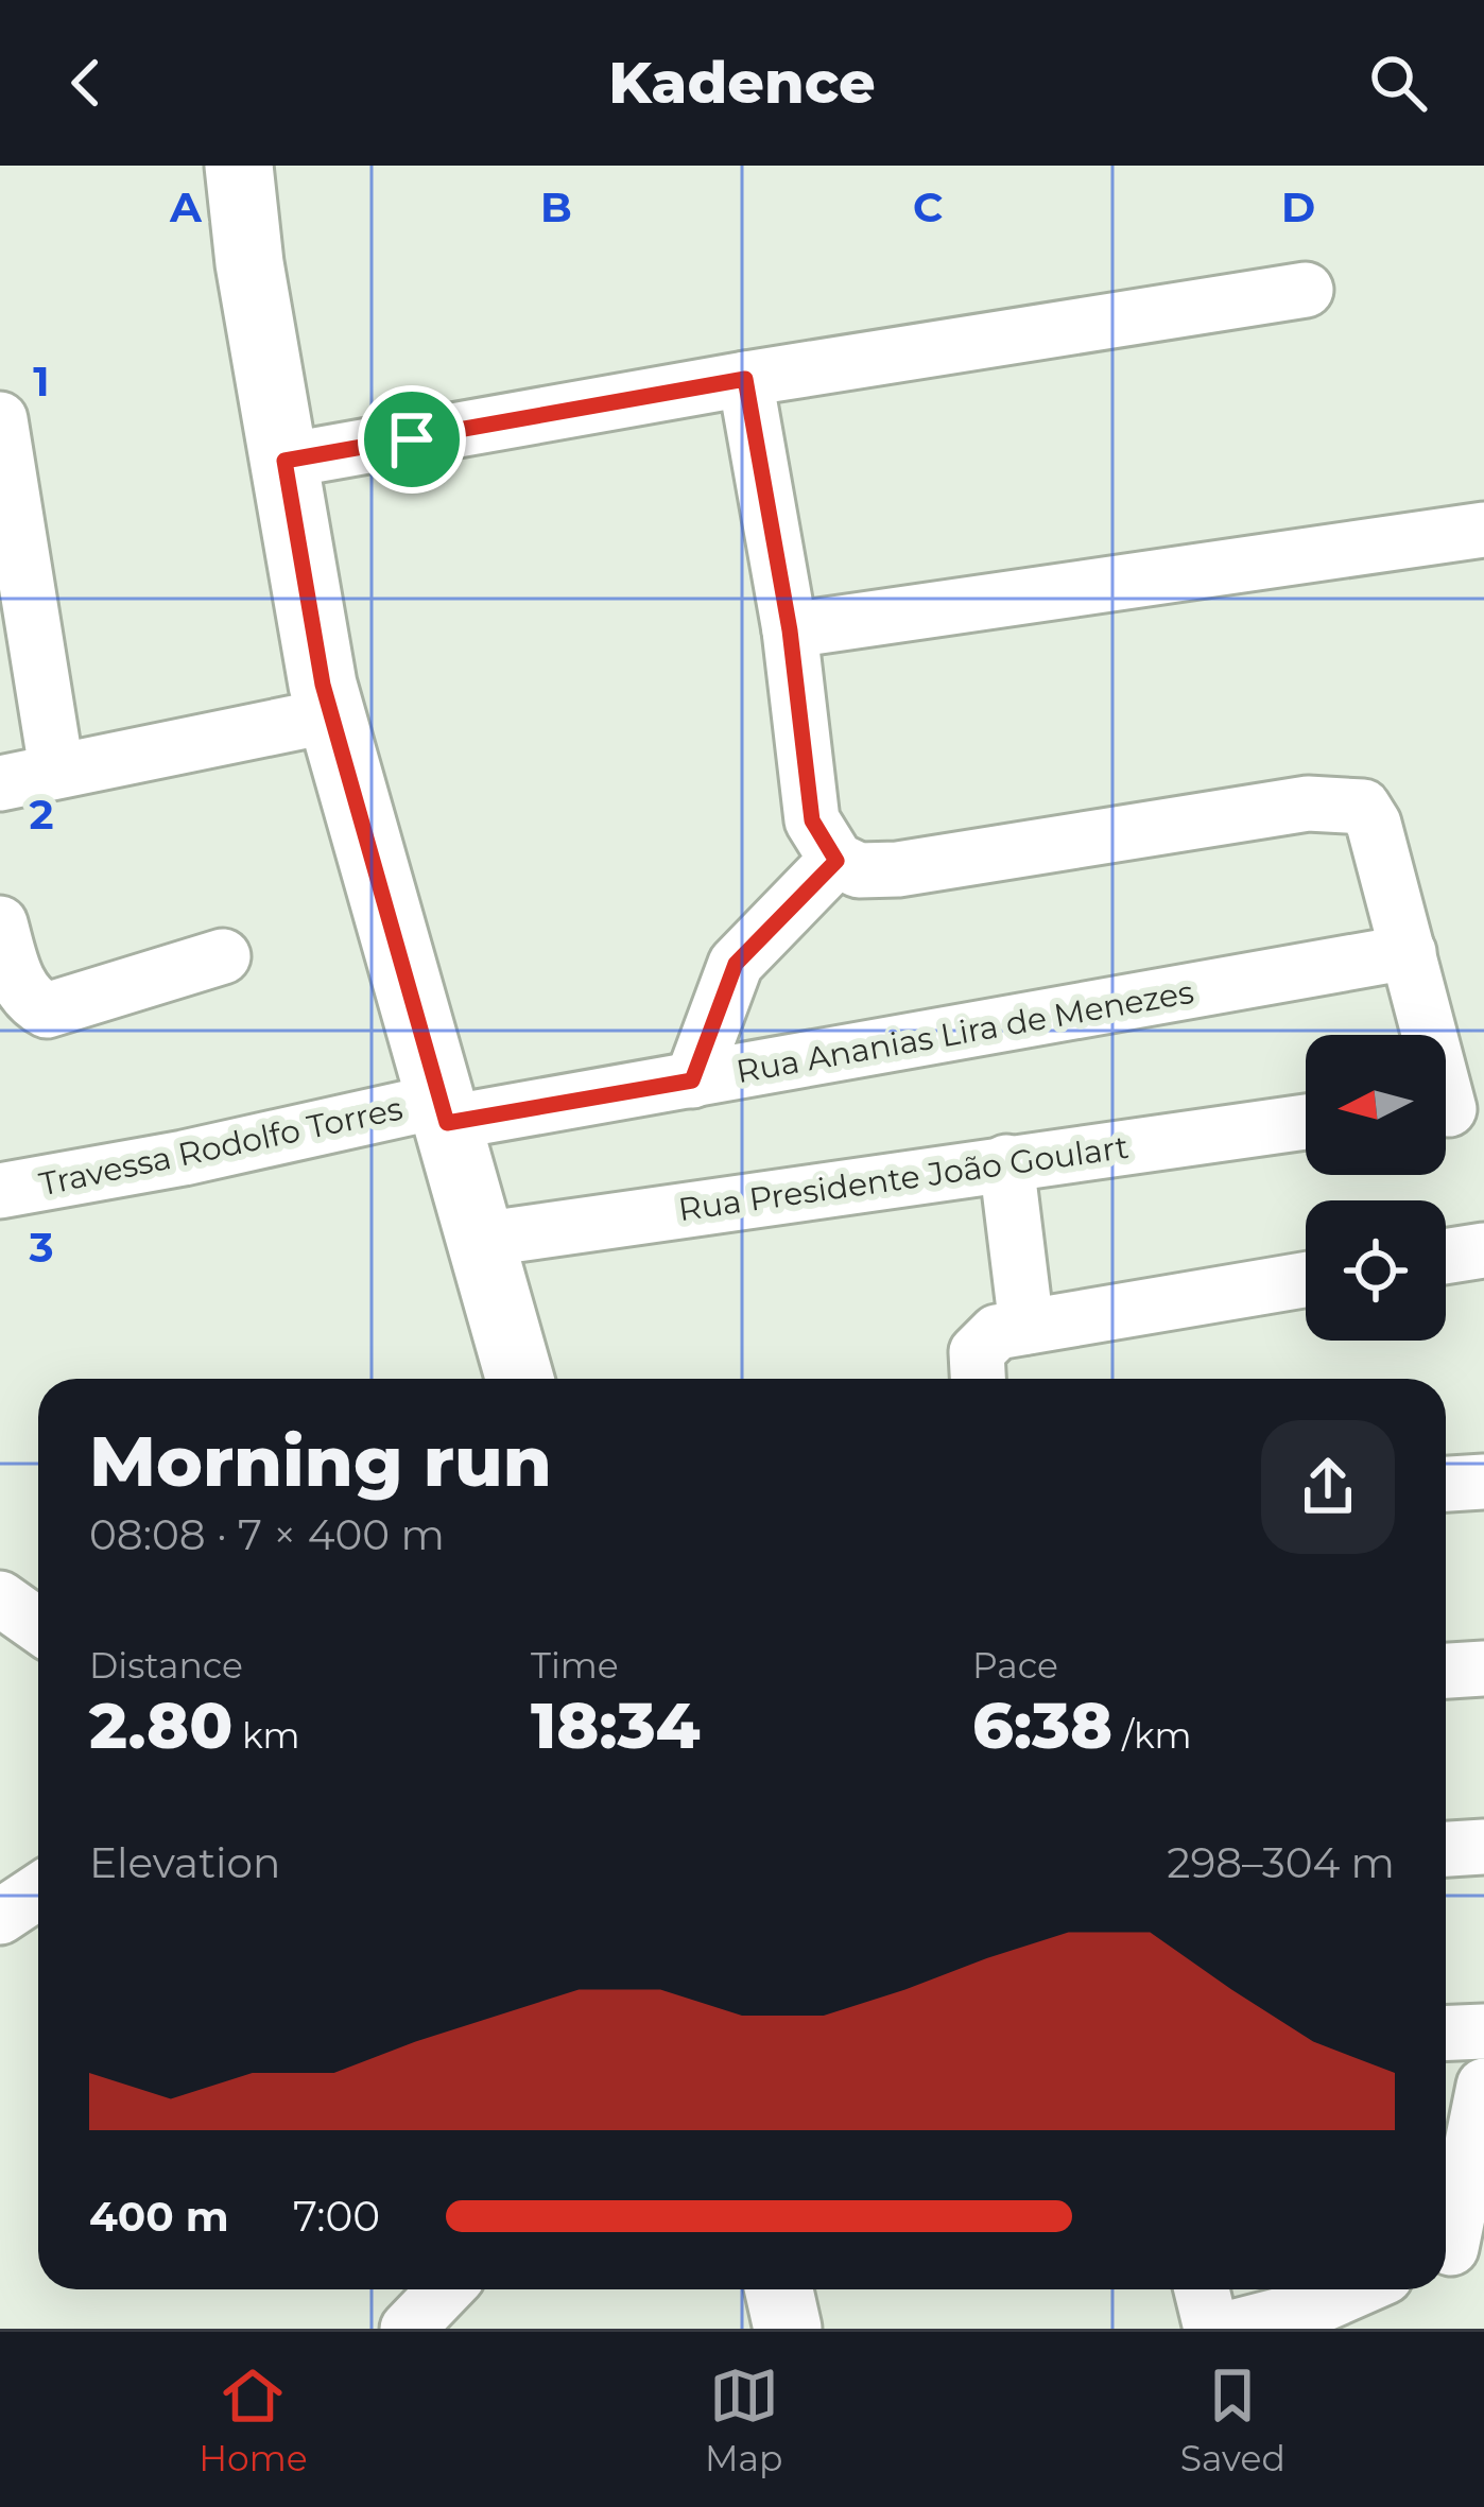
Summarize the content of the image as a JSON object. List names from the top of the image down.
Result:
{
  "streets": {
    "street": ["Rua Ananias Lira de Menezes", "Travessa Rodolfo Torres", "Rua Presidente João Goulart"]
  },
  "crossings": [
    ["Rua Ananias Lira de Menezes", "Travessa Rodolfo Torres"]
  ],
  "north": "left",
  "page": {
    "header": "Kadence",
    "heading": ["Morning run", "08:08 · 7 × 400 m"],
    "stats": [
      ["Distance", "2.80 km"],
      ["Time", "18:34"],
      ["Pace", "6:38 /km"]
    ],
    "chart": ["Elevation", "298–304 m"],
    "list": [
      {
        "name": "400 m",
        "note": "7:00"
      }
    ],
    "tabs": ["Home", "Map", "Saved"]
  },
  "grid": {
    "columns": [
      "A",
      "B",
      "C",
      "D"
    ],
    "rows": ["1", "2", "3"]
  }
}
